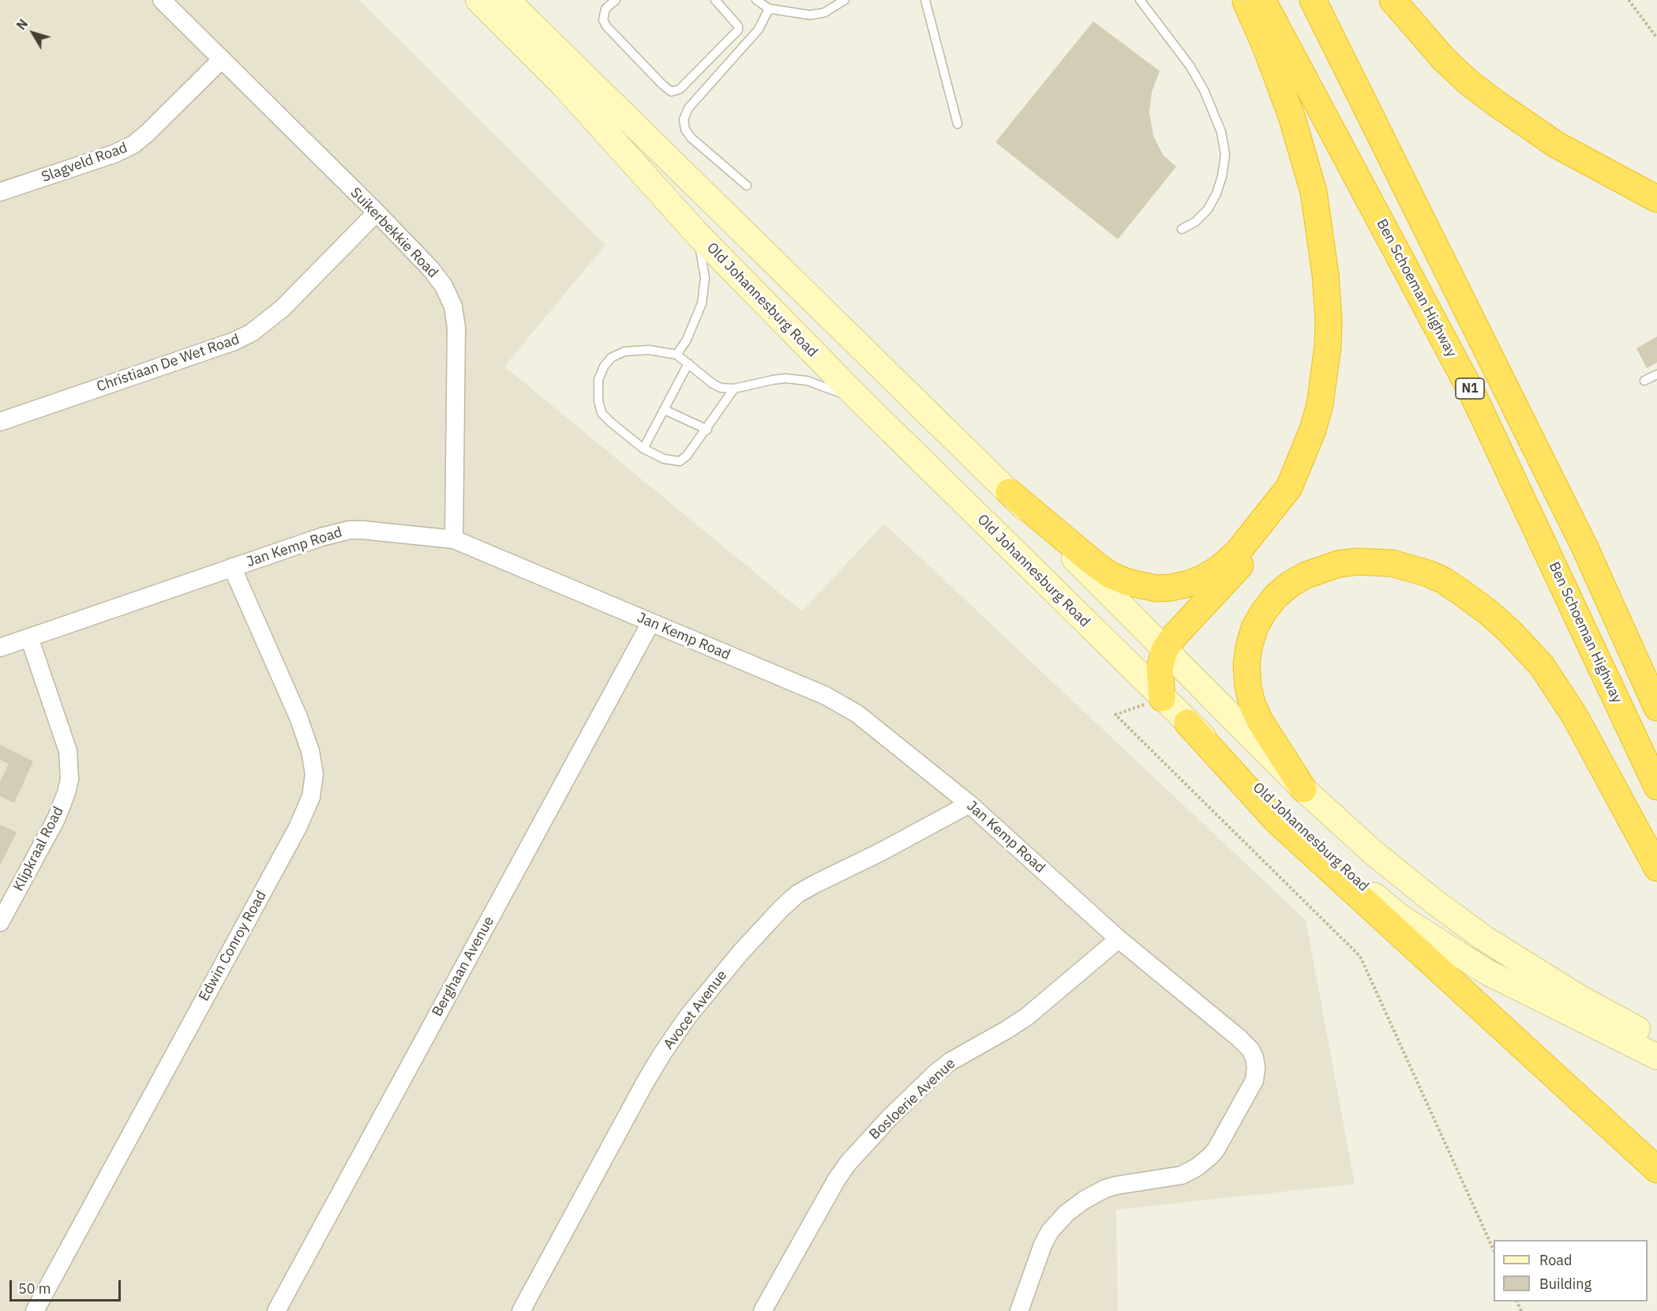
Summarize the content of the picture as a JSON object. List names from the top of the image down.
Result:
{
  "streets": {
    "highway": ["Ben Schoeman Highway", "N1"],
    "main road": ["Old Johannesburg Road"],
    "street": [
      "Slagveld Road",
      "Suikerbekkie Road",
      "Christiaan De Wet Road",
      "Jan Kemp Road",
      "Klipkraal Road",
      "Edwin Conroy Road",
      "Berghaan Avenue",
      "Avocet Avenue",
      "Bosloerie Avenue"
    ]
  },
  "crossings": [
    ["Slagveld Road", "Suikerbekkie Road"],
    ["Suikerbekkie Road", "Christiaan De Wet Road"],
    ["Suikerbekkie Road", "Jan Kemp Road"],
    ["Jan Kemp Road", "Klipkraal Road"],
    ["Jan Kemp Road", "Edwin Conroy Road"],
    ["Jan Kemp Road", "Berghaan Avenue"],
    ["Jan Kemp Road", "Avocet Avenue"],
    ["Jan Kemp Road", "Bosloerie Avenue"]
  ],
  "legend": ["Road", "Building"],
  "scale_bar": "50 m",
  "north": "top left"
}
